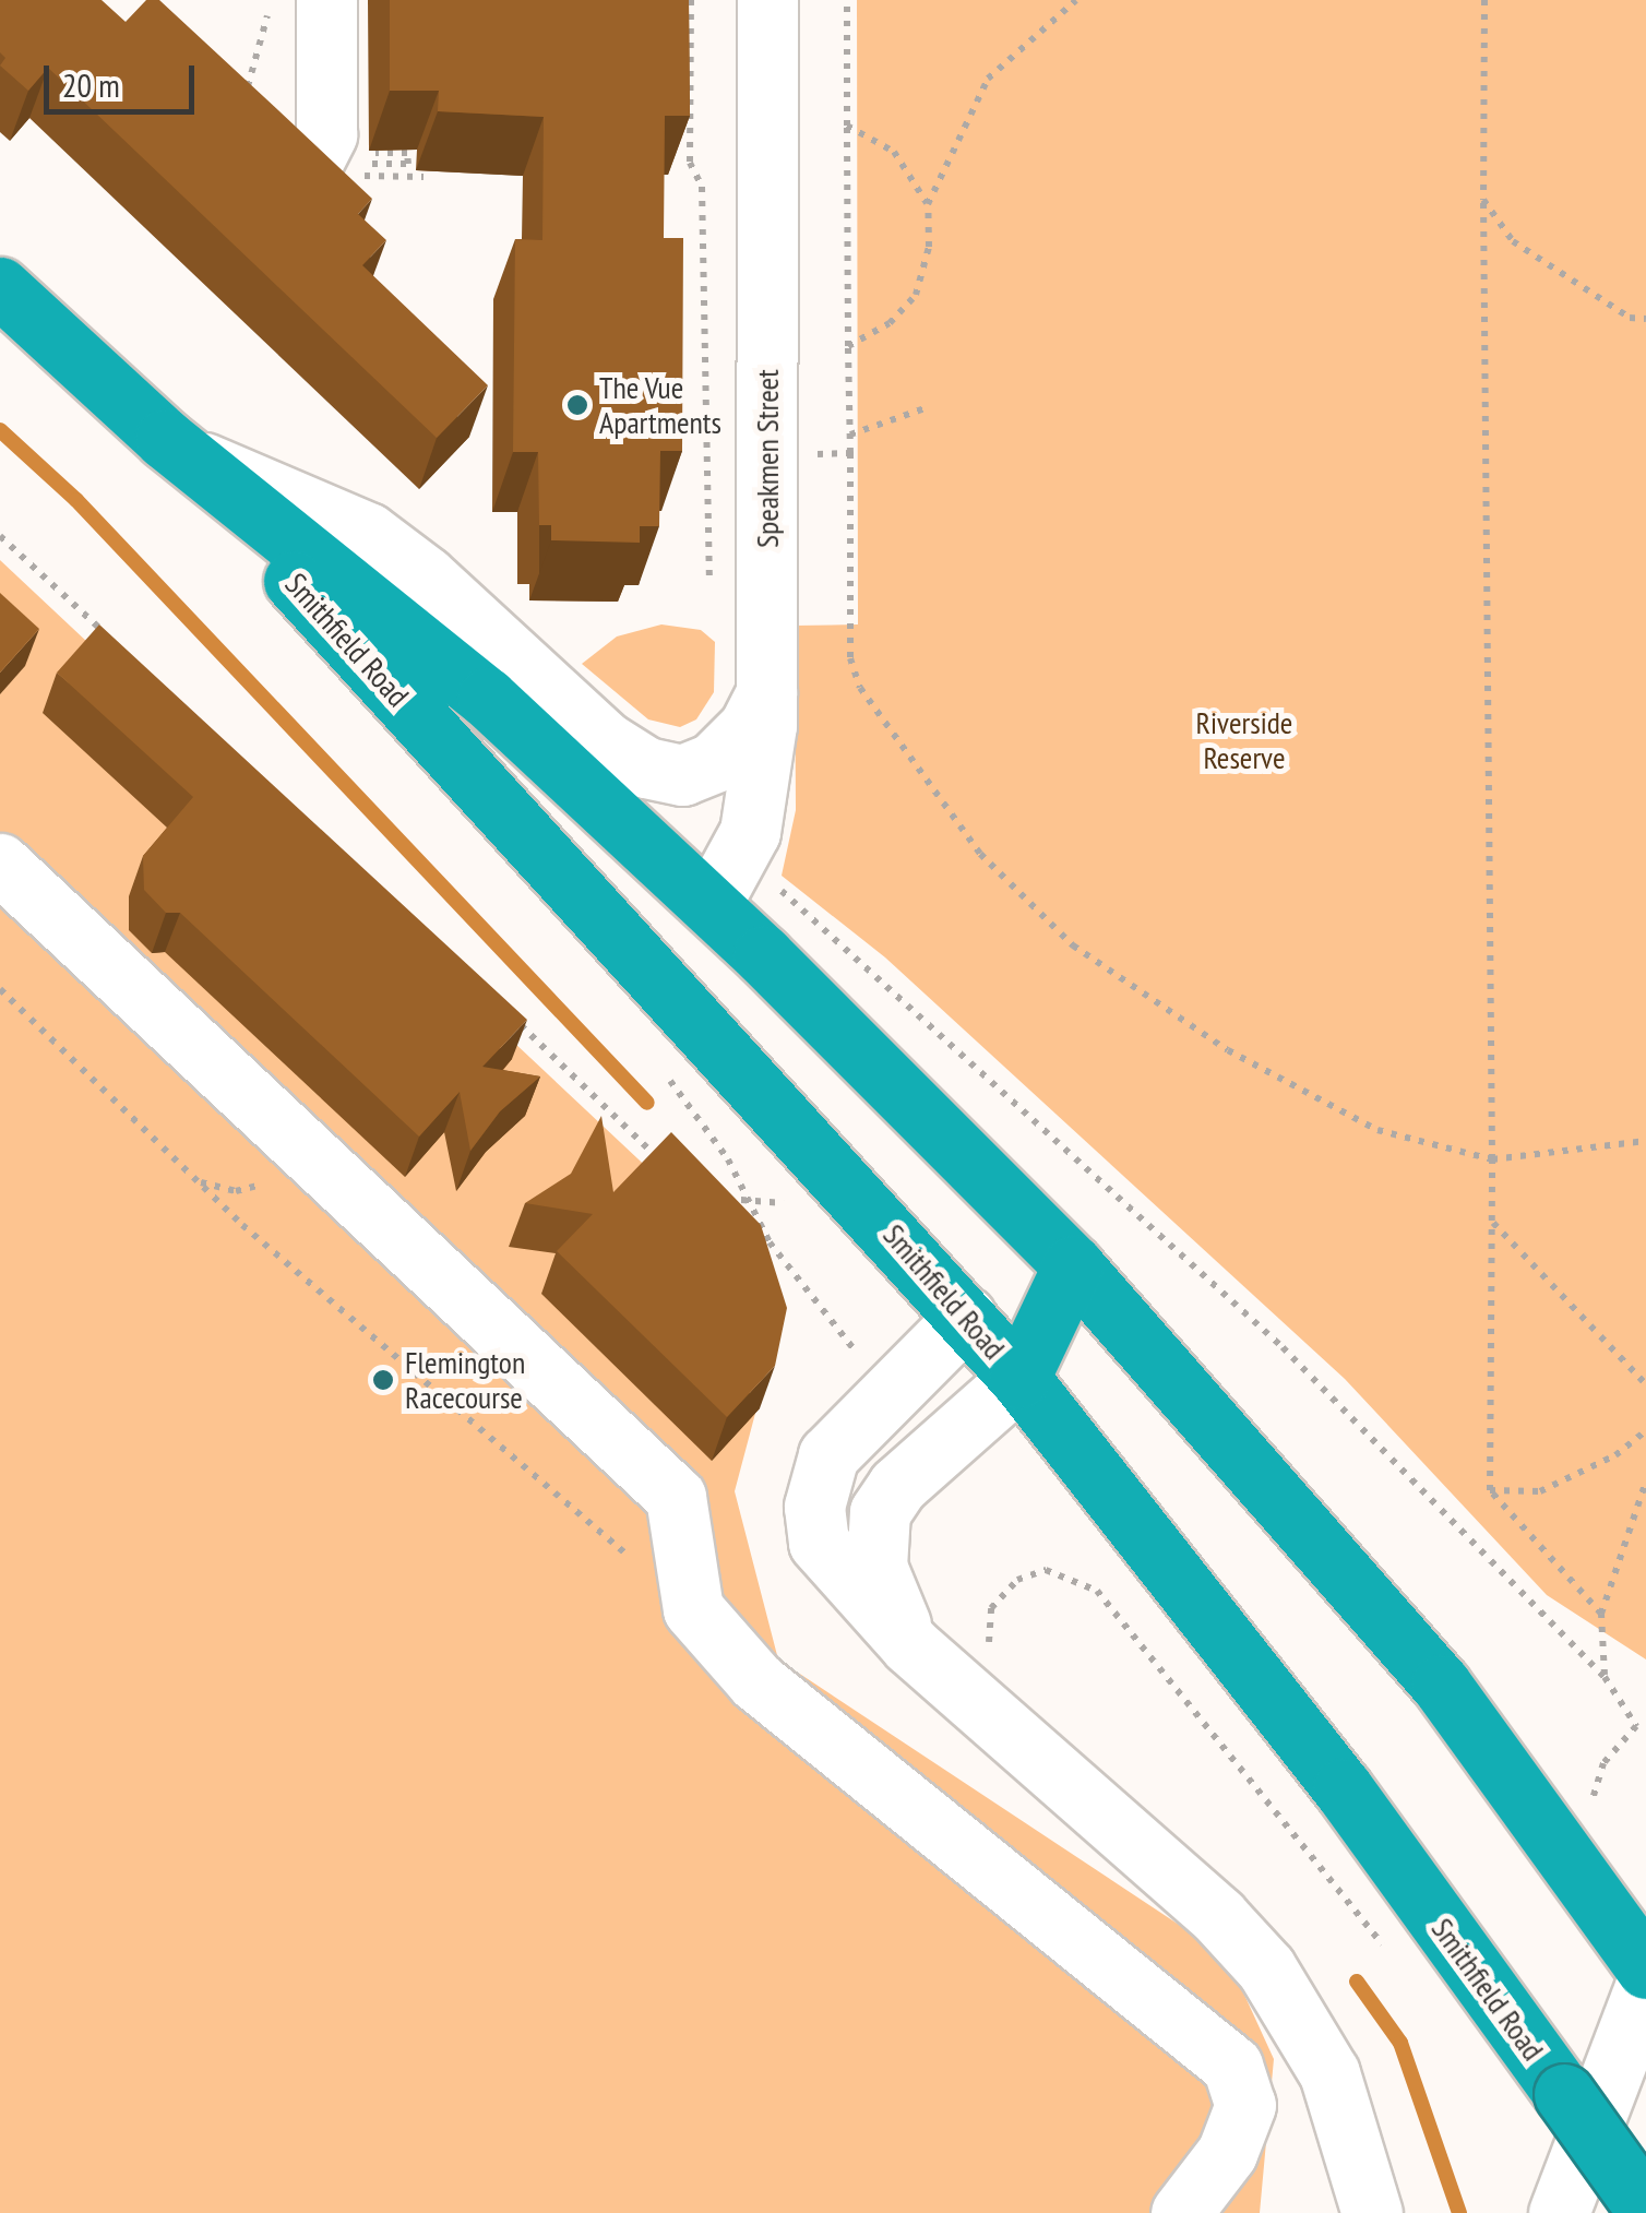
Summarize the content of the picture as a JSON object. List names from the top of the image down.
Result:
{
  "streets": {
    "highway": ["Smithfield Road"],
    "street": ["Speakmen Street"]
  },
  "crossings": [
    ["Speakmen Street", "Smithfield Road"]
  ],
  "parks": ["Riverside Reserve"],
  "places": ["The Vue Apartments", "Flemington Racecourse"],
  "scale_bar": "20 m"
}
